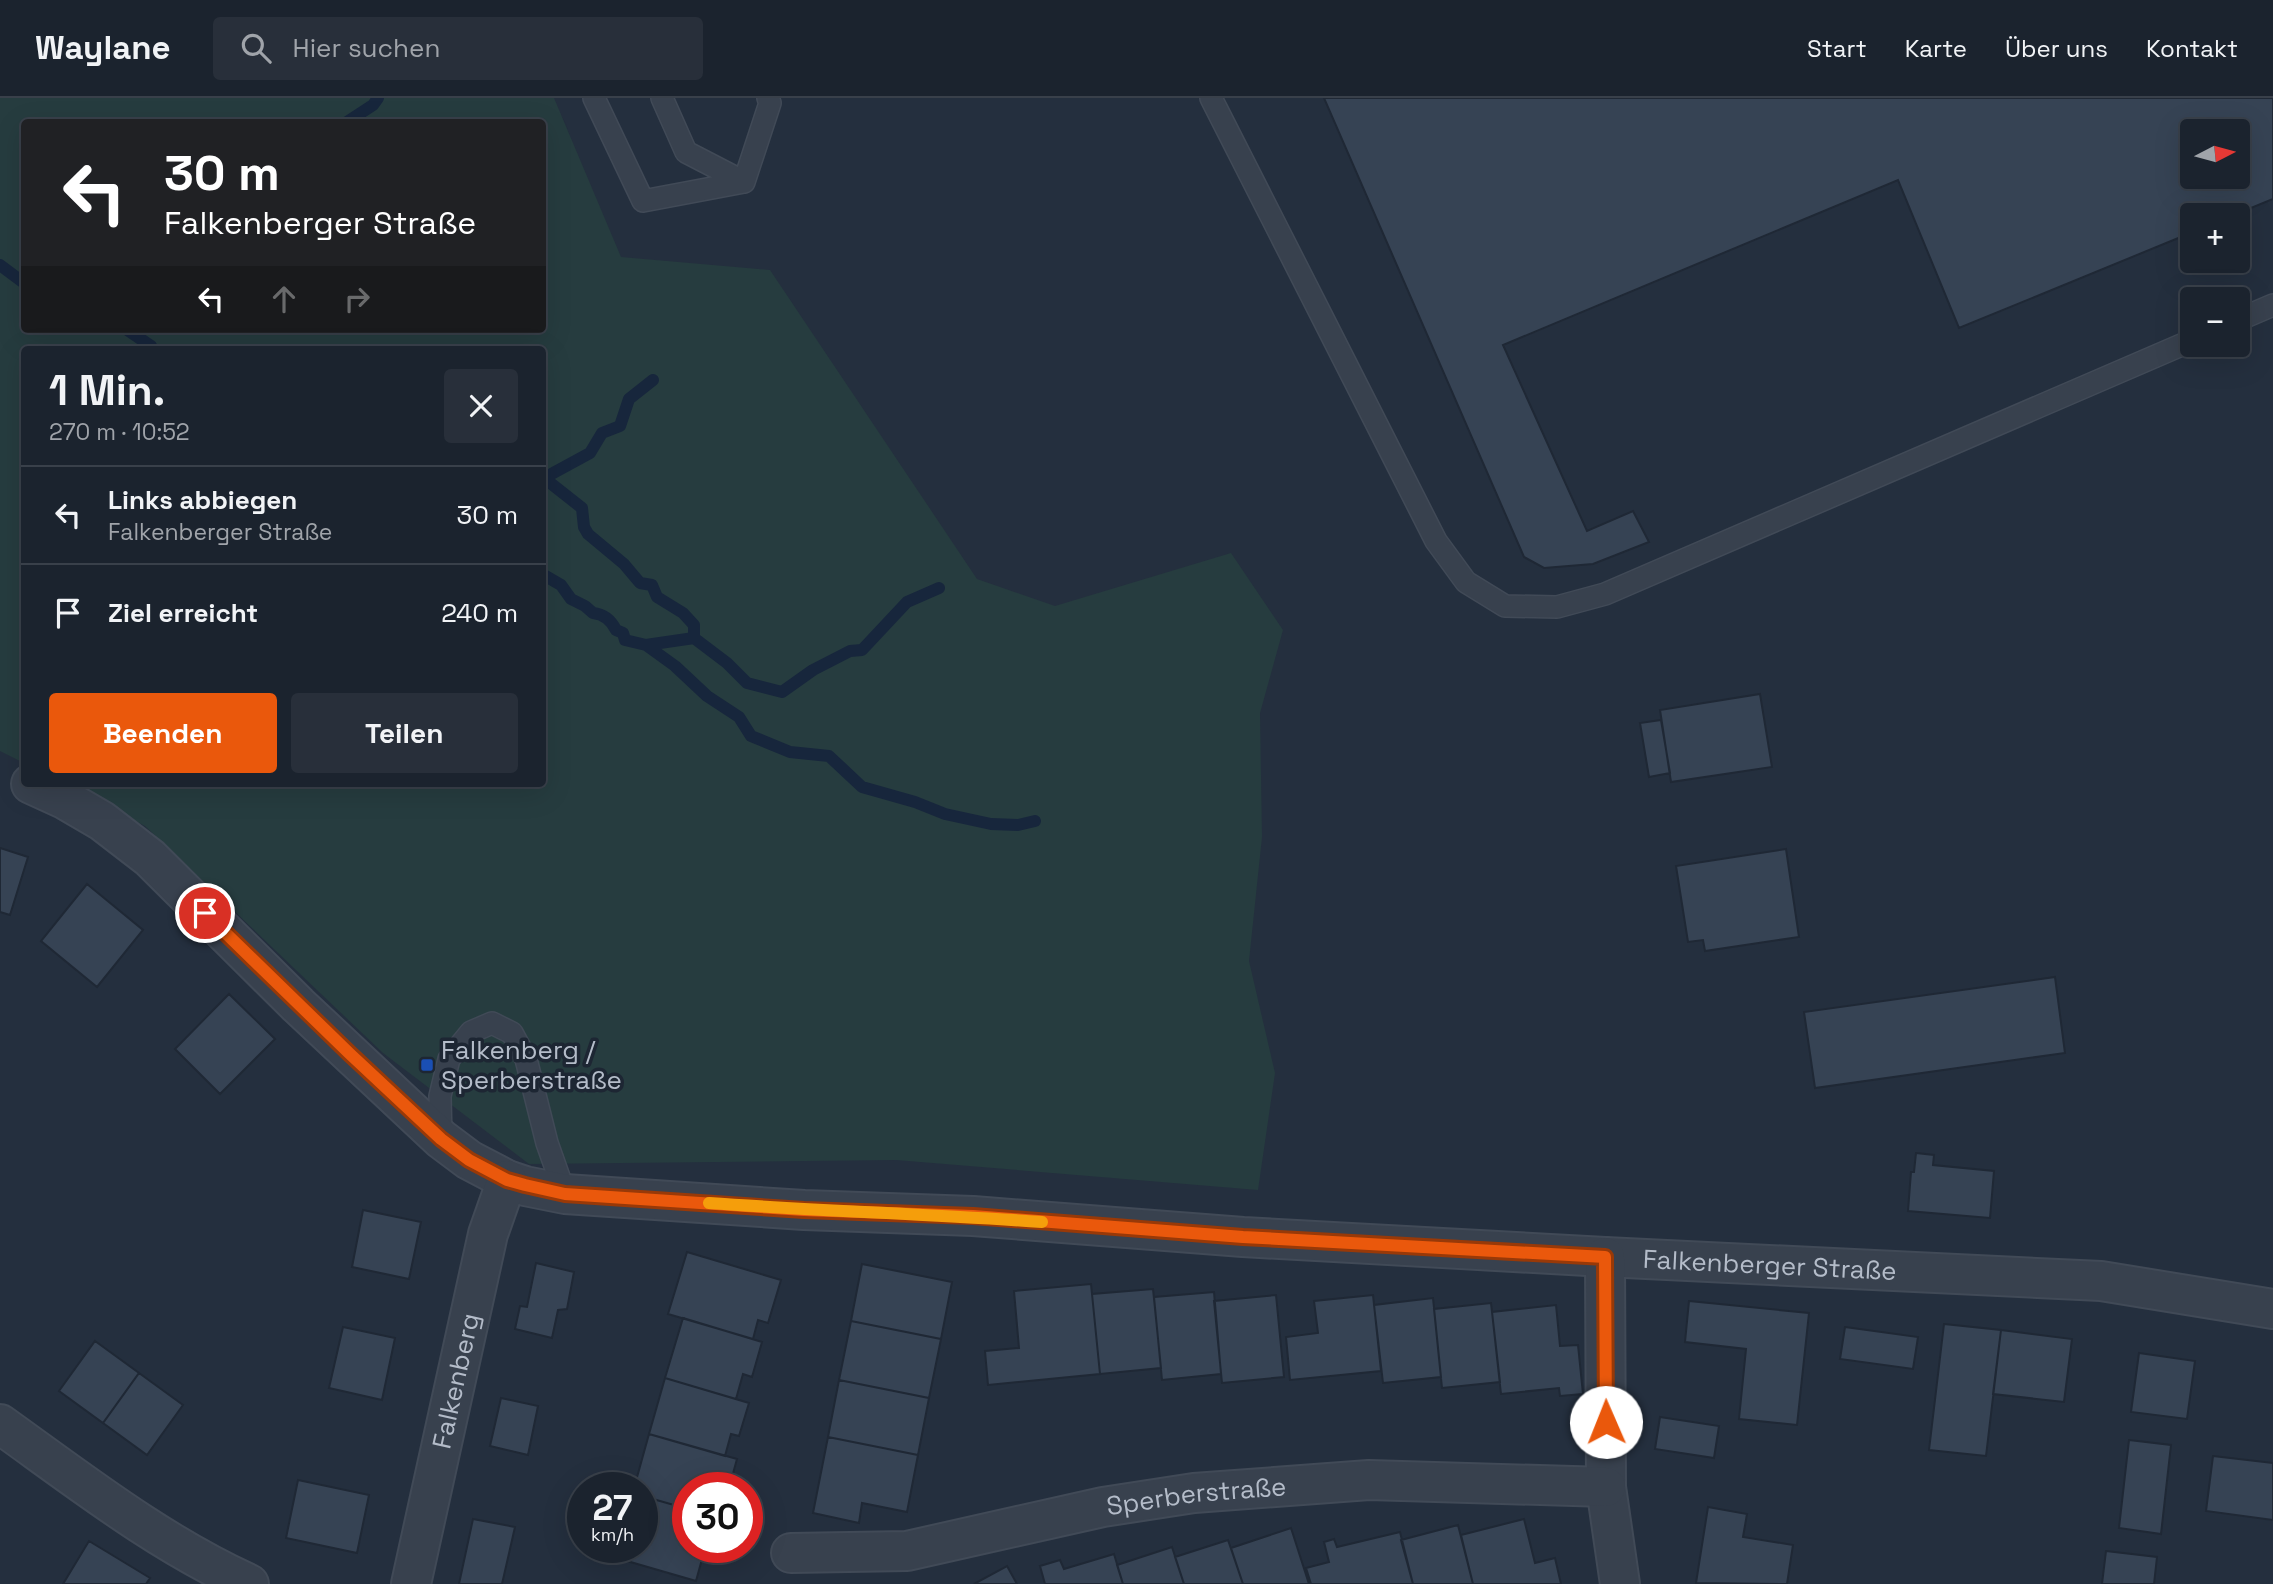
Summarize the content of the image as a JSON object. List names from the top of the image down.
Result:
{
  "streets": {
    "street": ["Falkenberger Straße", "Falkenberg", "Sperberstraße"]
  },
  "crossings": [
    ["Falkenberger Straße", "Falkenberg"]
  ],
  "places": {
    "transit": ["Falkenberg / Sperberstraße"]
  },
  "north": "right",
  "page": {
    "header": "Waylane",
    "search": "Hier suchen",
    "nav": [
      "Start",
      "Karte",
      "Über uns",
      "Kontakt"
    ],
    "map_buttons": ["+", "−"],
    "turn": ["30 m", "Falkenberger Straße"],
    "heading": ["1 Min.", "270 m · 10:52"],
    "list": [
      {
        "name": "Links abbiegen",
        "note": "Falkenberger Straße",
        "value": "30 m"
      },
      {
        "name": "Ziel erreicht",
        "value": "240 m"
      }
    ],
    "buttons": ["Beenden", "Teilen"],
    "speed": "27 km/h",
    "limit": "30"
  }
}
